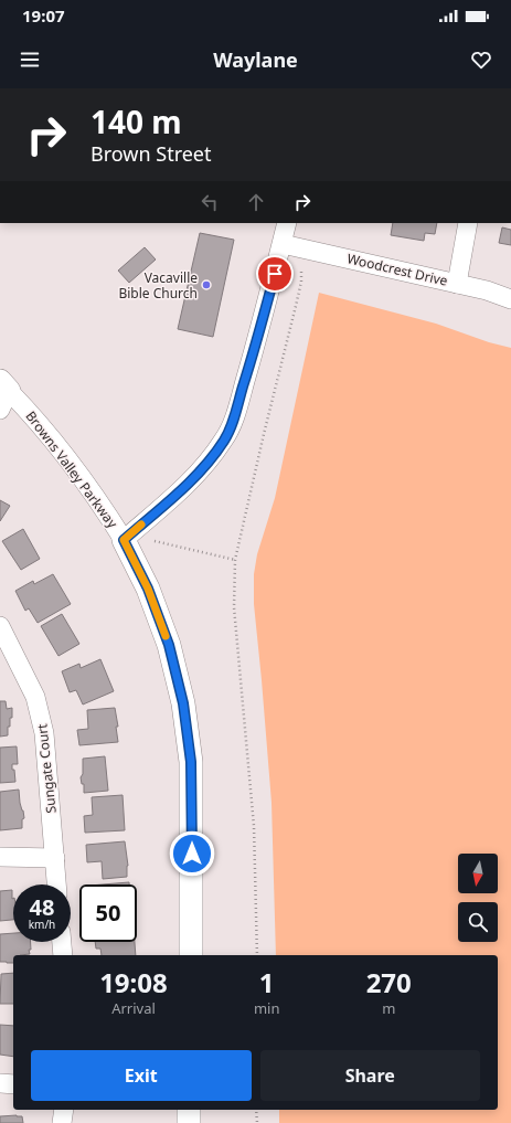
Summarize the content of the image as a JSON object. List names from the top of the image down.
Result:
{
  "streets": {
    "street": ["Woodcrest Drive", "Browns Valley Parkway", "Sungate Court"]
  },
  "places": ["Vacaville Bible Church"],
  "north": "bottom",
  "page": {
    "status": "19:07",
    "header": "Waylane",
    "turn": ["140 m", "Brown Street"],
    "speed": "48 km/h",
    "limit": "50",
    "eta": [
      "19:08",
      "Arrival",
      "1",
      "min",
      "270",
      "m"
    ],
    "buttons": ["Exit", "Share"]
  }
}
